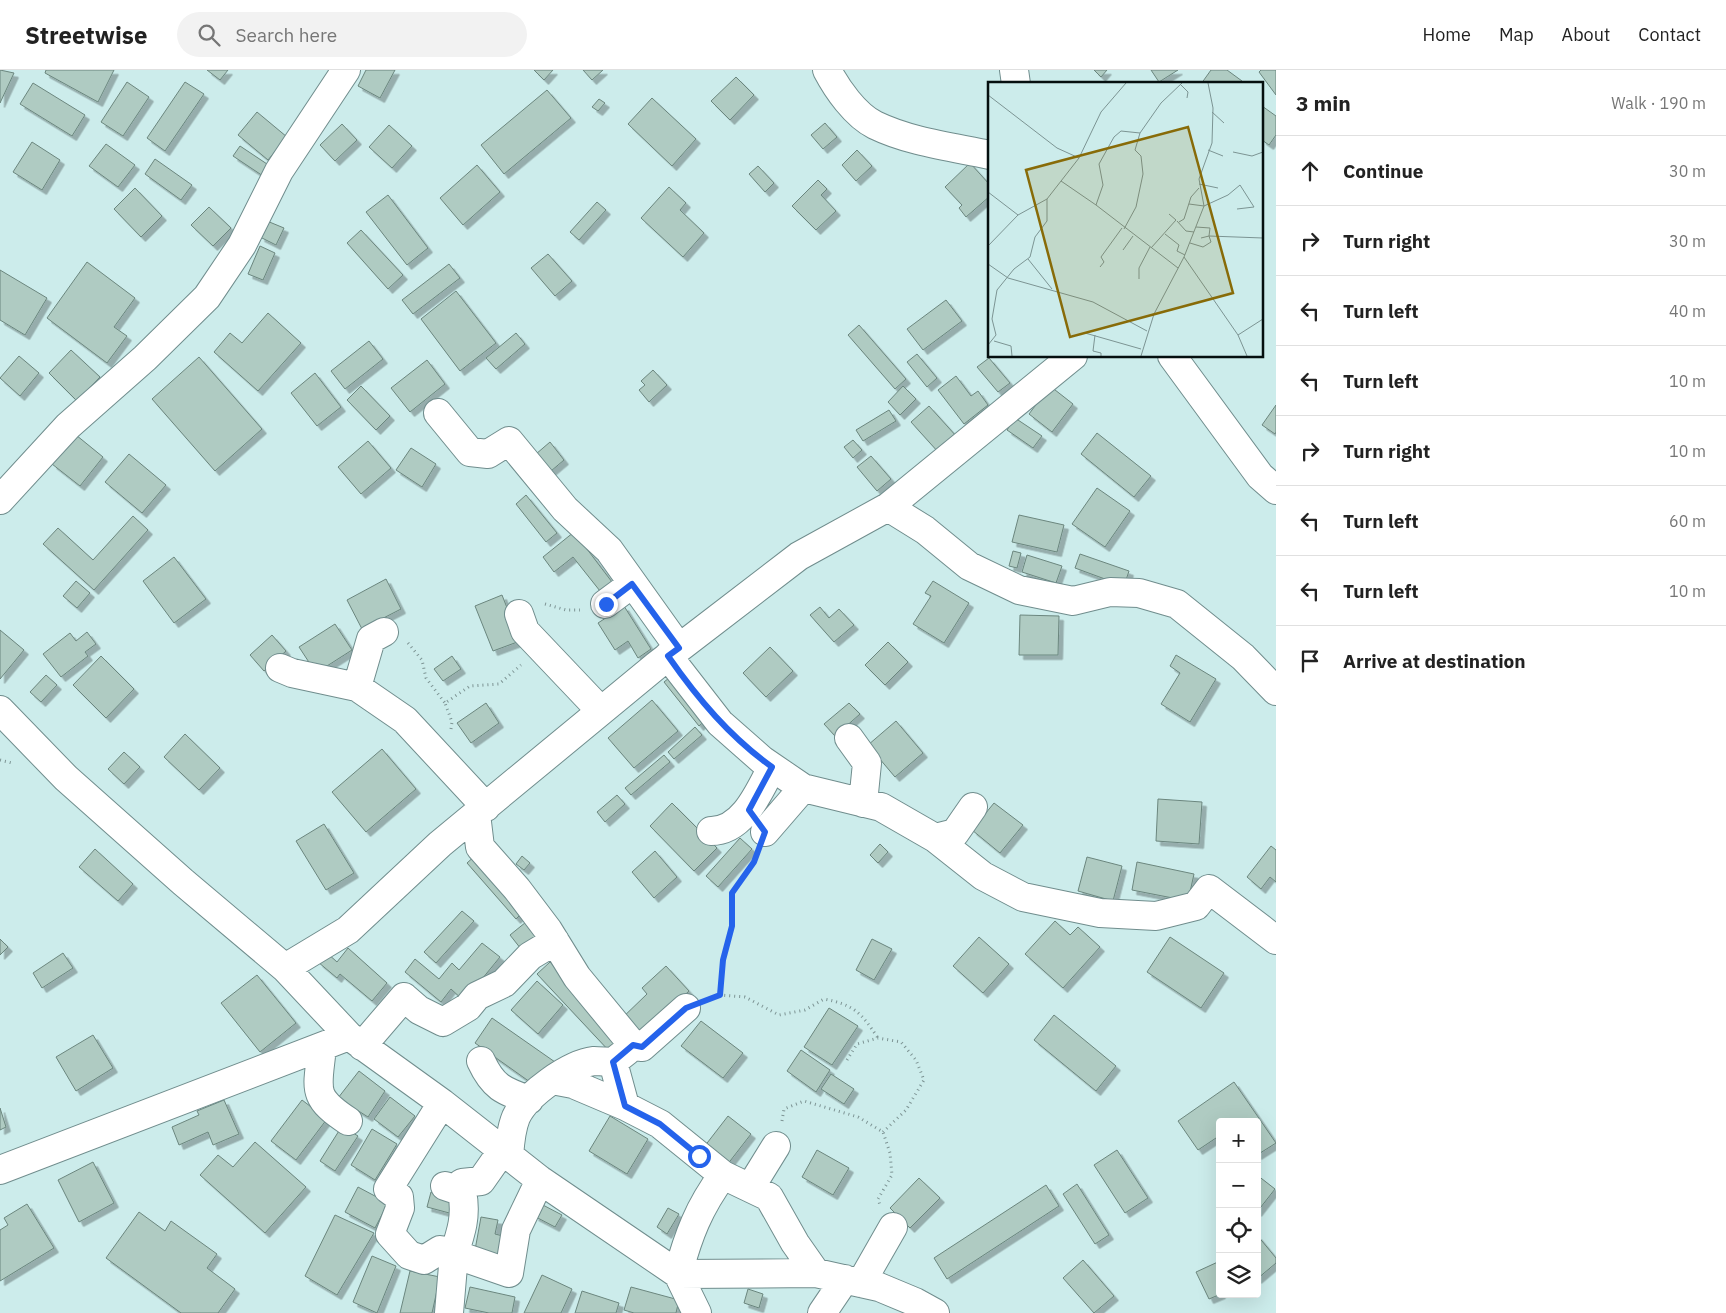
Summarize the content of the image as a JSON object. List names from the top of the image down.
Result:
{
  "page": {
    "header": "Streetwise",
    "search": "Search here",
    "nav": [
      "Home",
      "Map",
      "About",
      "Contact"
    ],
    "heading": ["3 min", "Walk · 190 m"],
    "list": [
      ["Continue", "30 m"],
      ["Turn right", "30 m"],
      ["Turn left", "40 m"],
      ["Turn left", "10 m"],
      ["Turn right", "10 m"],
      ["Turn left", "60 m"],
      ["Turn left", "10 m"],
      "Arrive at destination"
    ],
    "map_buttons": ["+", "−"]
  }
}
